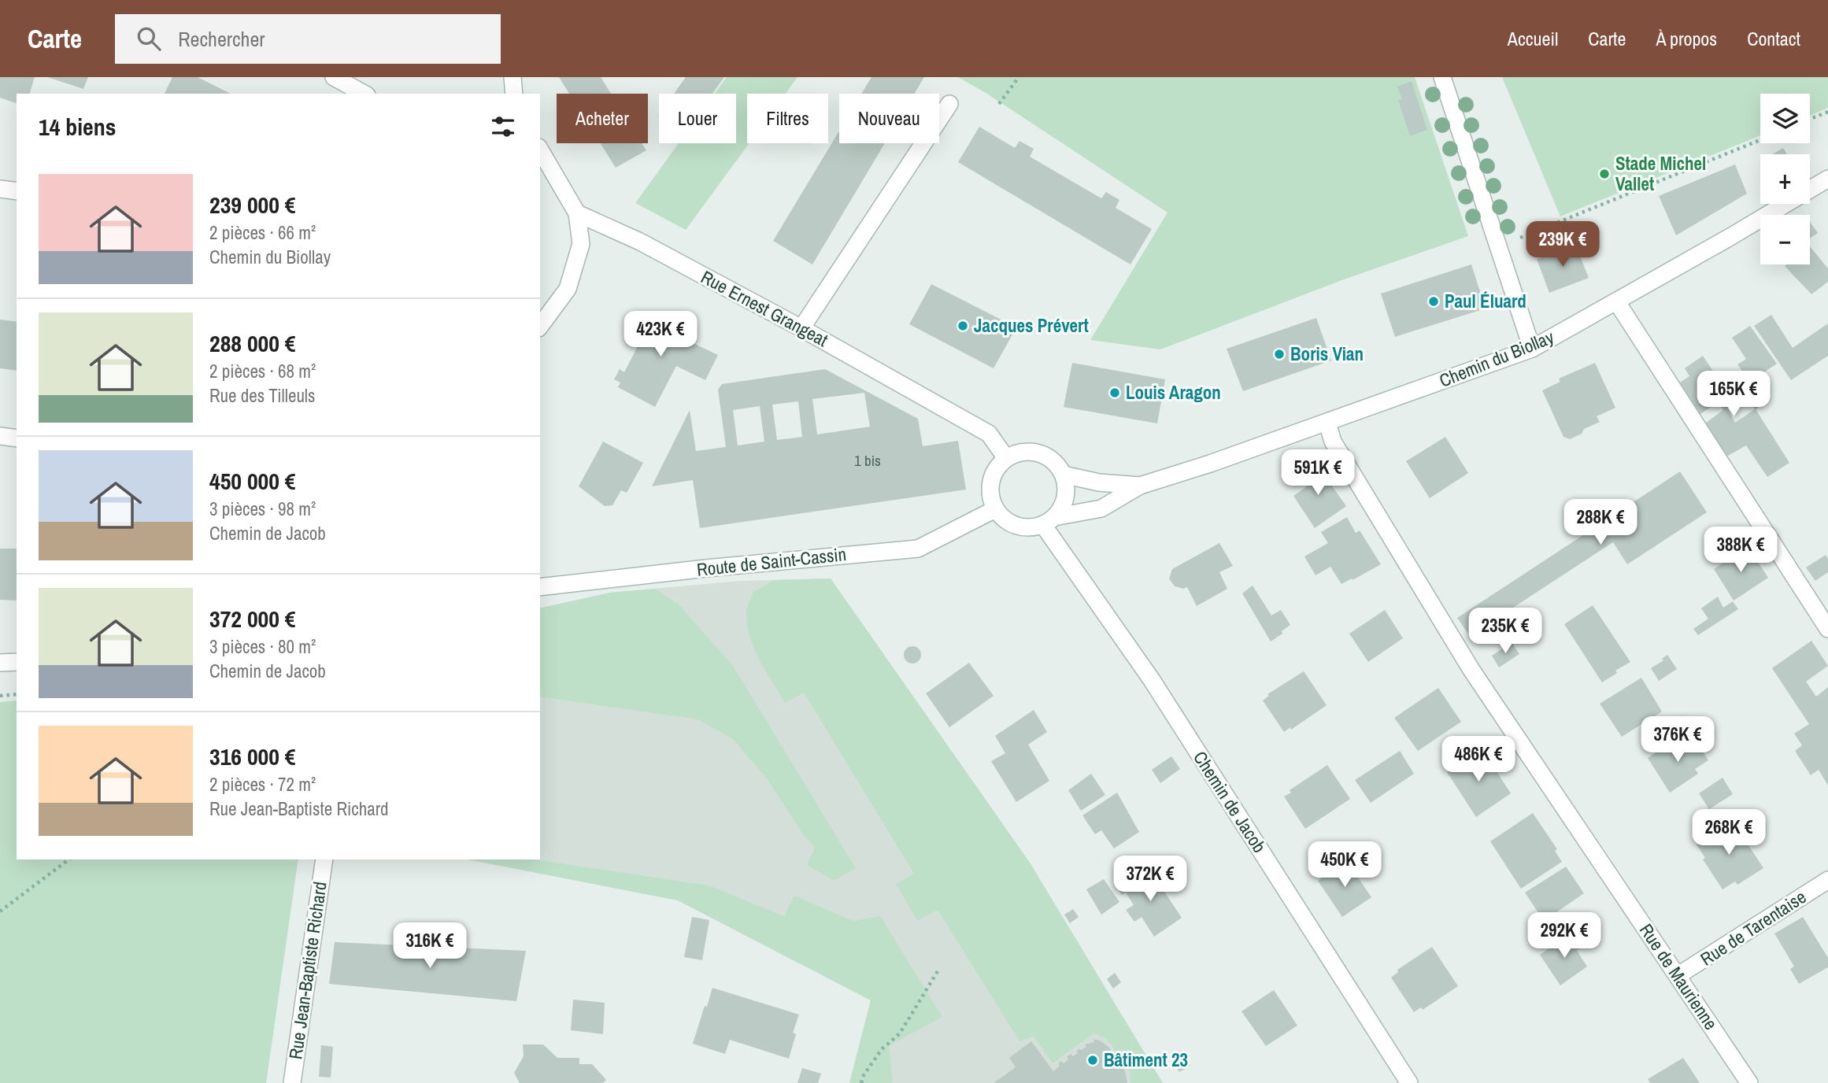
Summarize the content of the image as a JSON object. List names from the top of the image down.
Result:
{
  "streets": {
    "street": [
      "Rue Ernest Grangeat",
      "Chemin du Biollay",
      "Route de Saint-Cassin",
      "Chemin de Jacob",
      "Rue de Tarentaise",
      "Rue Jean-Baptiste Richard",
      "Rue de Maurienne"
    ]
  },
  "crossings": [
    ["Rue Ernest Grangeat", "Chemin du Biollay"],
    ["Rue Ernest Grangeat", "Route de Saint-Cassin"],
    ["Rue Ernest Grangeat", "Chemin de Jacob"],
    ["Chemin du Biollay", "Route de Saint-Cassin"],
    ["Chemin du Biollay", "Chemin de Jacob"],
    ["Chemin du Biollay", "Rue de Maurienne"],
    ["Route de Saint-Cassin", "Chemin de Jacob"],
    ["Rue de Tarentaise", "Rue de Maurienne"]
  ],
  "places": [
    "Stade Michel Vallet",
    "Paul Éluard",
    "Jacques Prévert",
    "Boris Vian",
    "Louis Aragon",
    "Bâtiment 23"
  ],
  "house_numbers": ["1 bis"],
  "page": {
    "header": "Carte",
    "search": "Rechercher",
    "nav": [
      "Accueil",
      "Carte",
      "À propos",
      "Contact"
    ],
    "map_buttons": ["+", "−"],
    "chip": [
      "Acheter",
      "Louer",
      "Filtres",
      "Nouveau"
    ],
    "heading": "14 biens",
    "list": [
      {
        "name": "239 000 €",
        "note": "2 pièces · 66 m² · Chemin du Biollay"
      },
      {
        "name": "288 000 €",
        "note": "2 pièces · 68 m² · Rue des Tilleuls"
      },
      {
        "name": "450 000 €",
        "note": "3 pièces · 98 m² · Chemin de Jacob"
      },
      {
        "name": "372 000 €",
        "note": "3 pièces · 80 m² · Chemin de Jacob"
      },
      {
        "name": "316 000 €",
        "note": "2 pièces · 72 m² · Rue Jean-Baptiste Richard"
      }
    ],
    "price": [
      "239K €",
      "423K €",
      "165K €",
      "591K €",
      "288K €",
      "388K €",
      "235K €",
      "376K €",
      "486K €",
      "268K €",
      "450K €",
      "372K €",
      "292K €",
      "316K €"
    ]
  }
}
